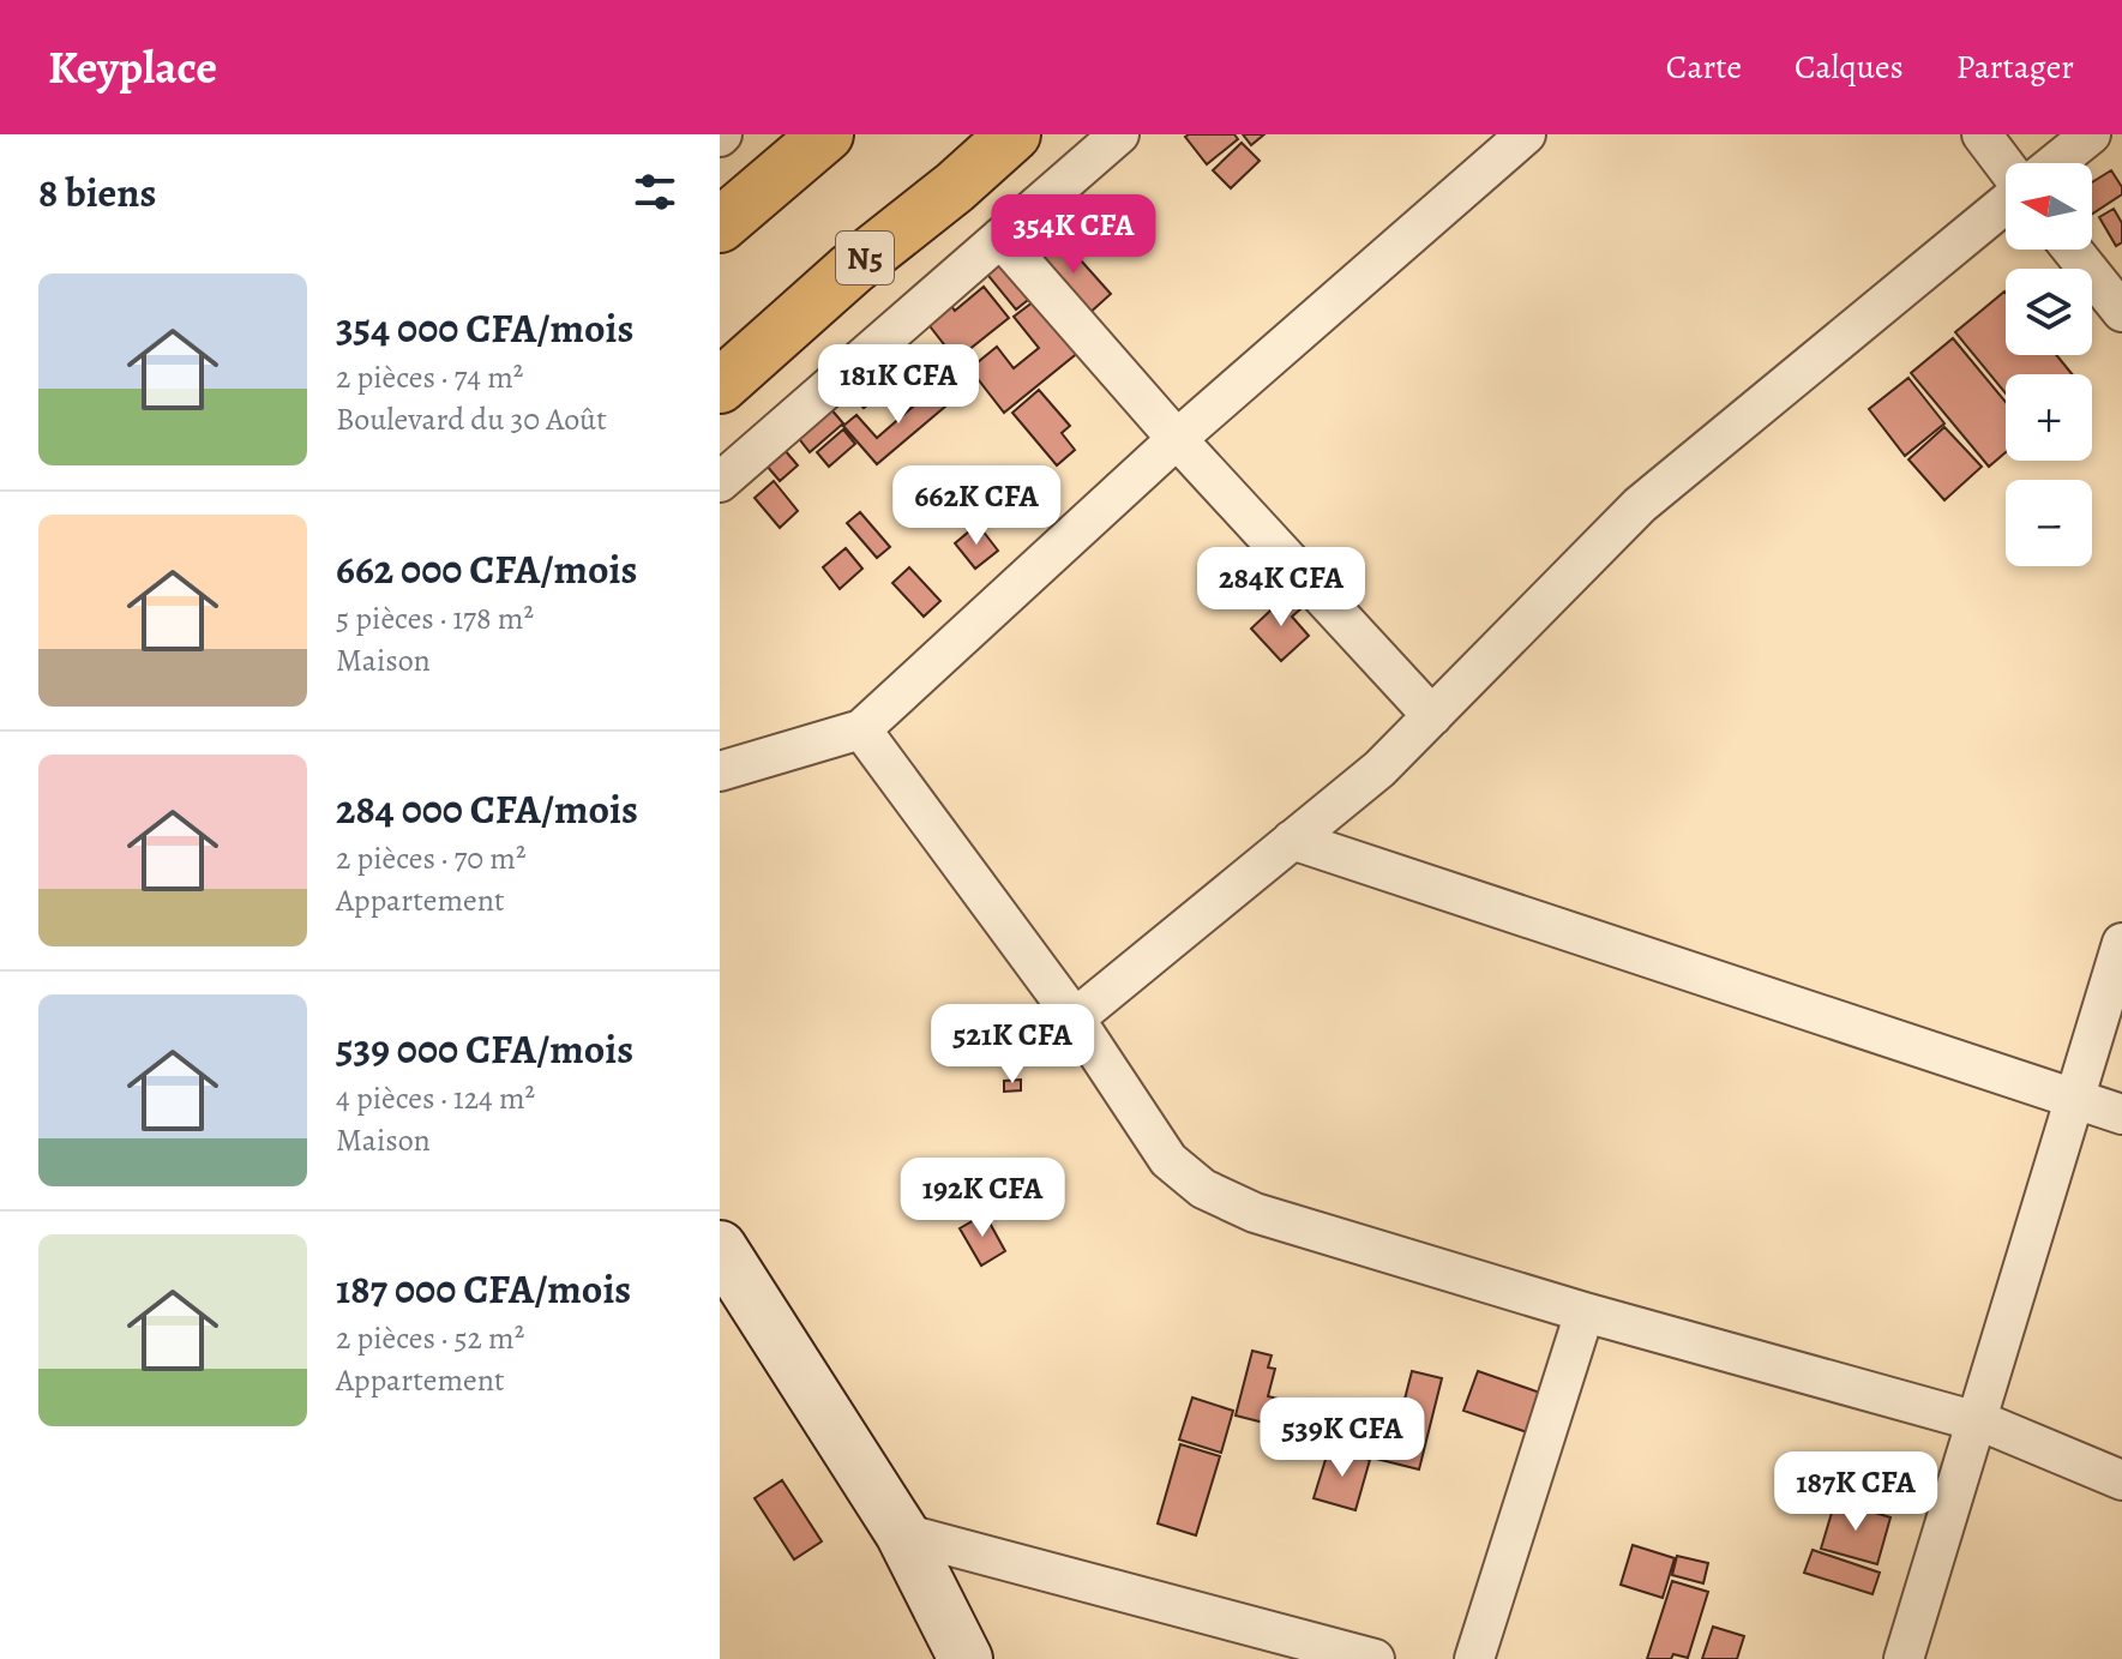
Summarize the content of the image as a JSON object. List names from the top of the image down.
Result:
{
  "streets": {
    "highway": ["N5"]
  },
  "north": "left",
  "page": {
    "header": "Keyplace",
    "nav": ["Carte", "Calques", "Partager"],
    "heading": "8 biens",
    "map_buttons": ["+", "−"],
    "price": [
      "354K CFA",
      "181K CFA",
      "662K CFA",
      "284K CFA",
      "521K CFA",
      "192K CFA",
      "539K CFA",
      "187K CFA"
    ],
    "list": [
      {
        "name": "354 000 CFA/mois",
        "note": "2 pièces · 74 m² · Boulevard du 30 Août"
      },
      {
        "name": "662 000 CFA/mois",
        "note": "5 pièces · 178 m² · Maison"
      },
      {
        "name": "284 000 CFA/mois",
        "note": "2 pièces · 70 m² · Appartement"
      },
      {
        "name": "539 000 CFA/mois",
        "note": "4 pièces · 124 m² · Maison"
      },
      {
        "name": "187 000 CFA/mois",
        "note": "2 pièces · 52 m² · Appartement"
      }
    ]
  }
}
